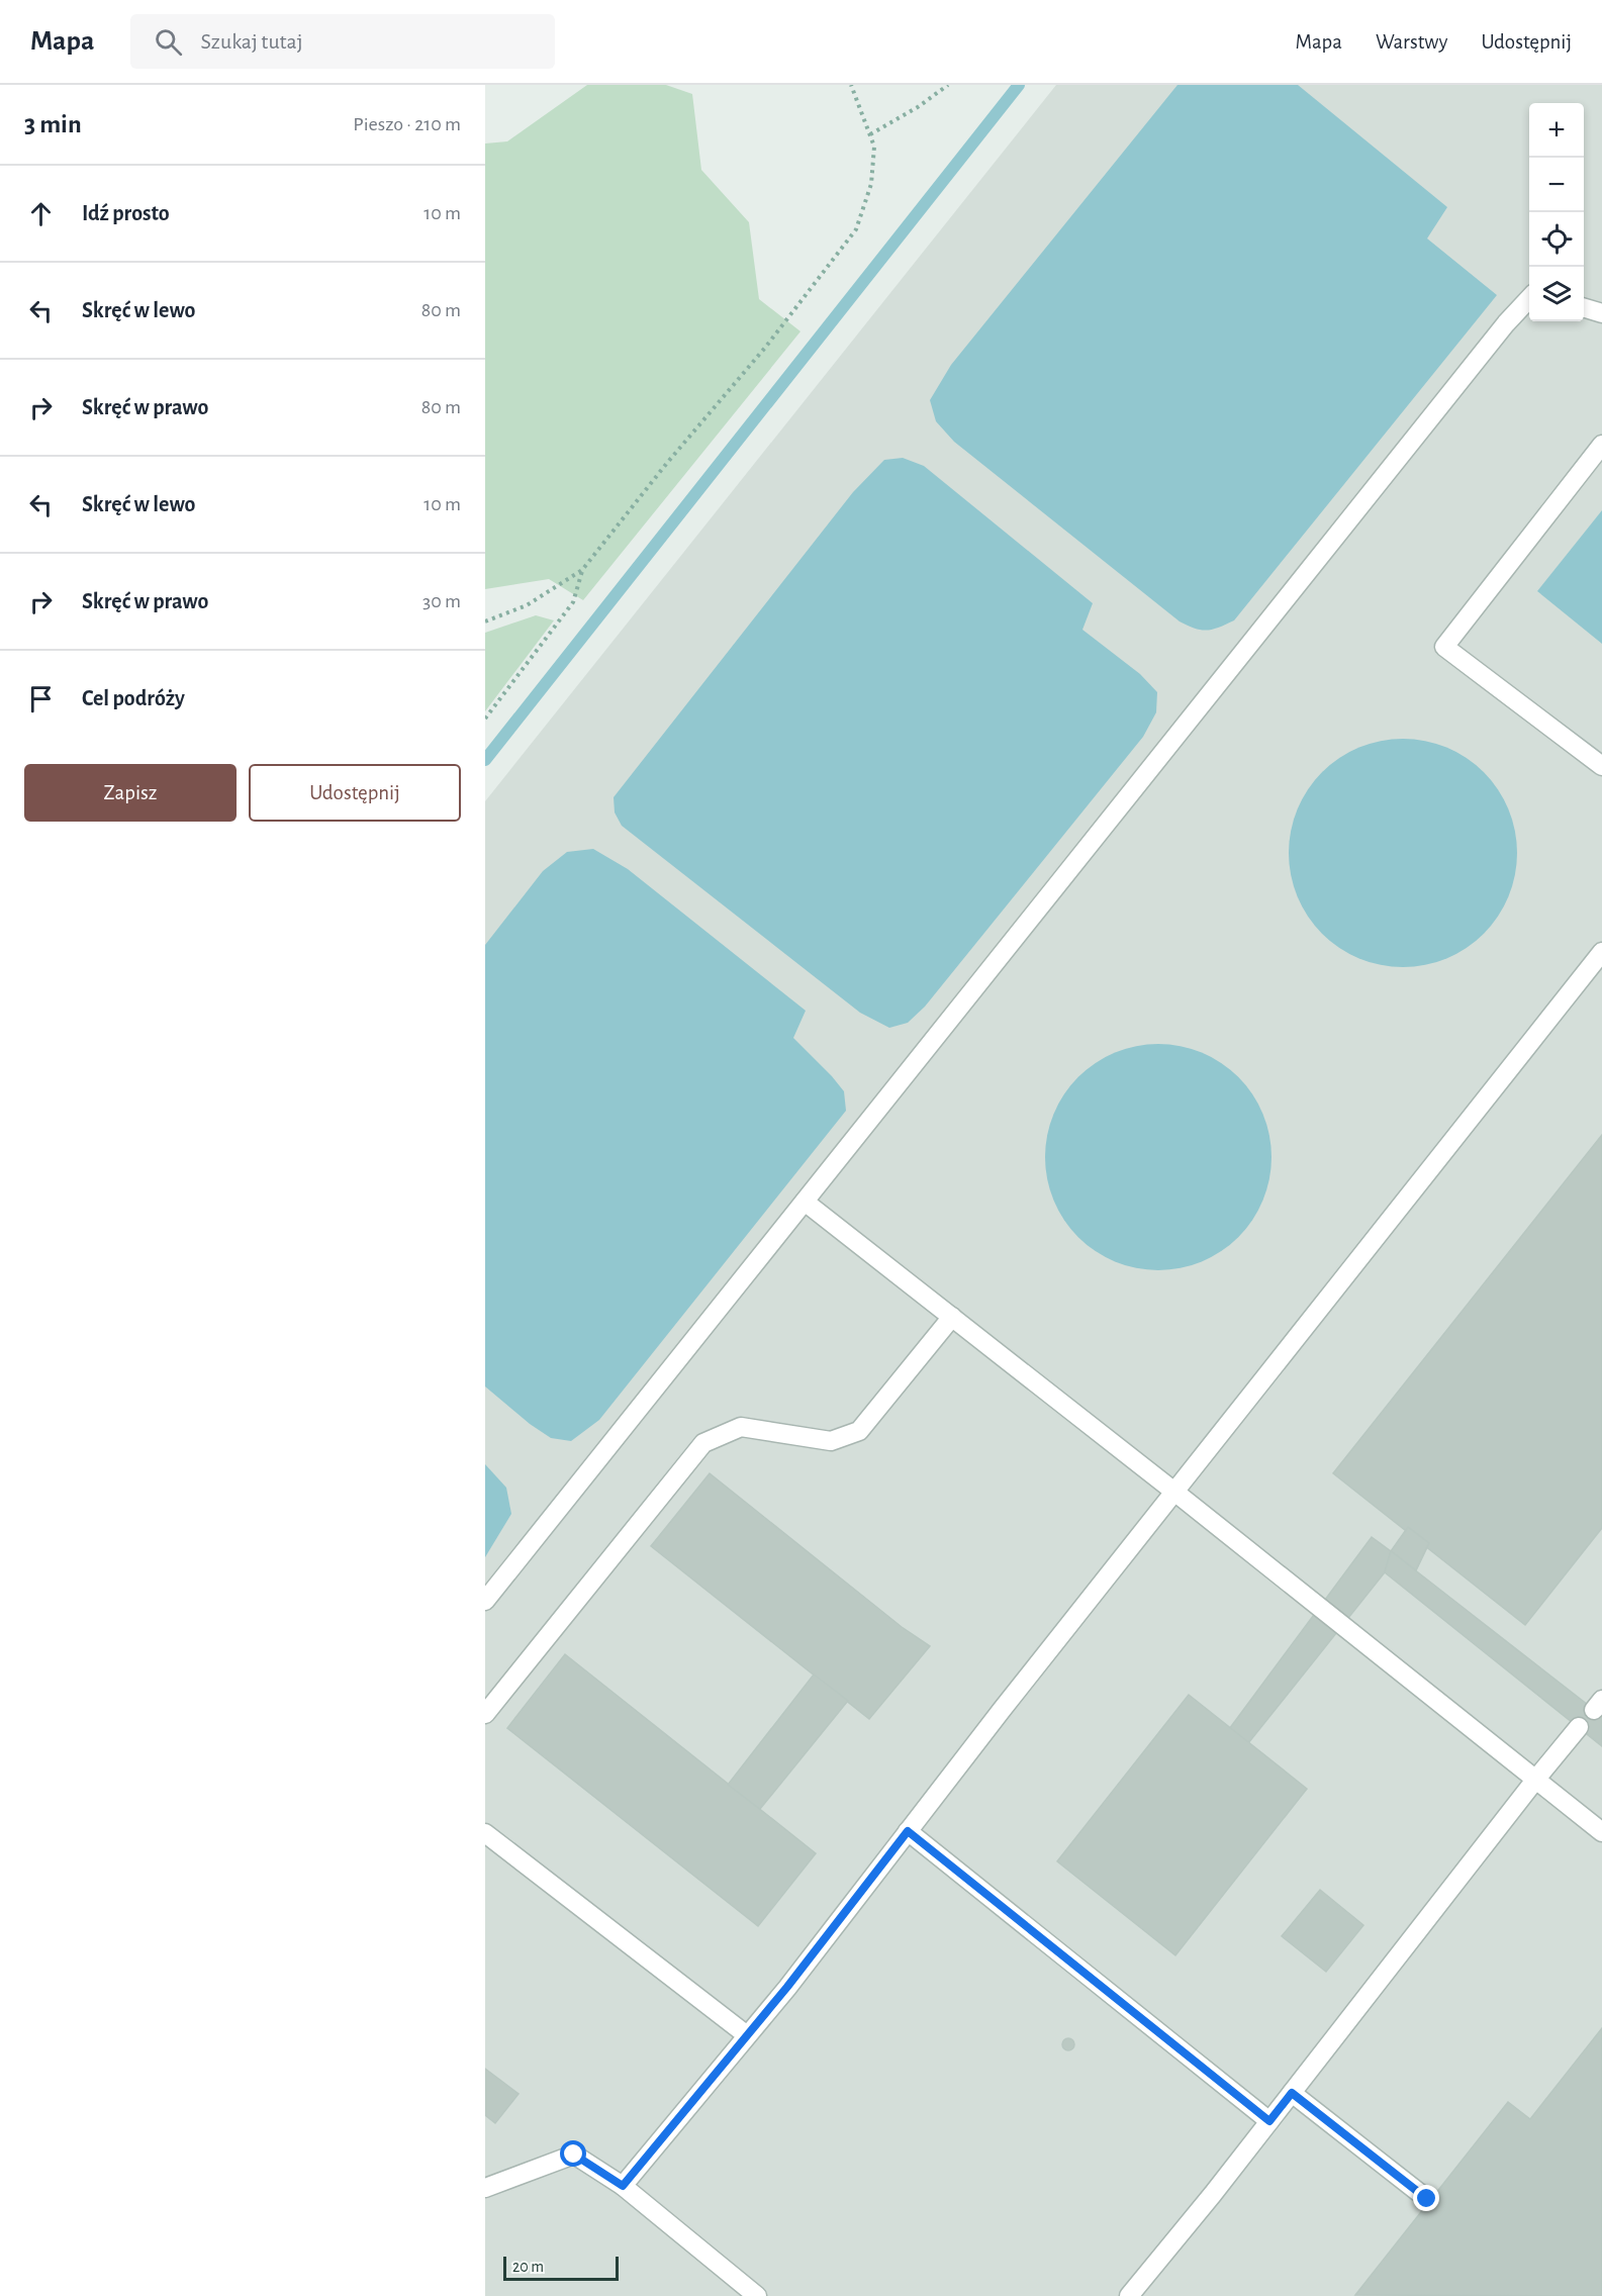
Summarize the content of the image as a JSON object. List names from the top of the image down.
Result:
{
  "scale_bar": "20 m",
  "page": {
    "header": "Mapa",
    "search": "Szukaj tutaj",
    "nav": ["Mapa", "Warstwy", "Udostępnij"],
    "heading": ["3 min", "Pieszo · 210 m"],
    "map_buttons": ["+", "−"],
    "list": [
      ["Idź prosto", "10 m"],
      ["Skręć w lewo", "80 m"],
      ["Skręć w prawo", "80 m"],
      ["Skręć w lewo", "10 m"],
      ["Skręć w prawo", "30 m"],
      "Cel podróży"
    ],
    "buttons": ["Zapisz", "Udostępnij"],
    "scale": "20 m"
  }
}
